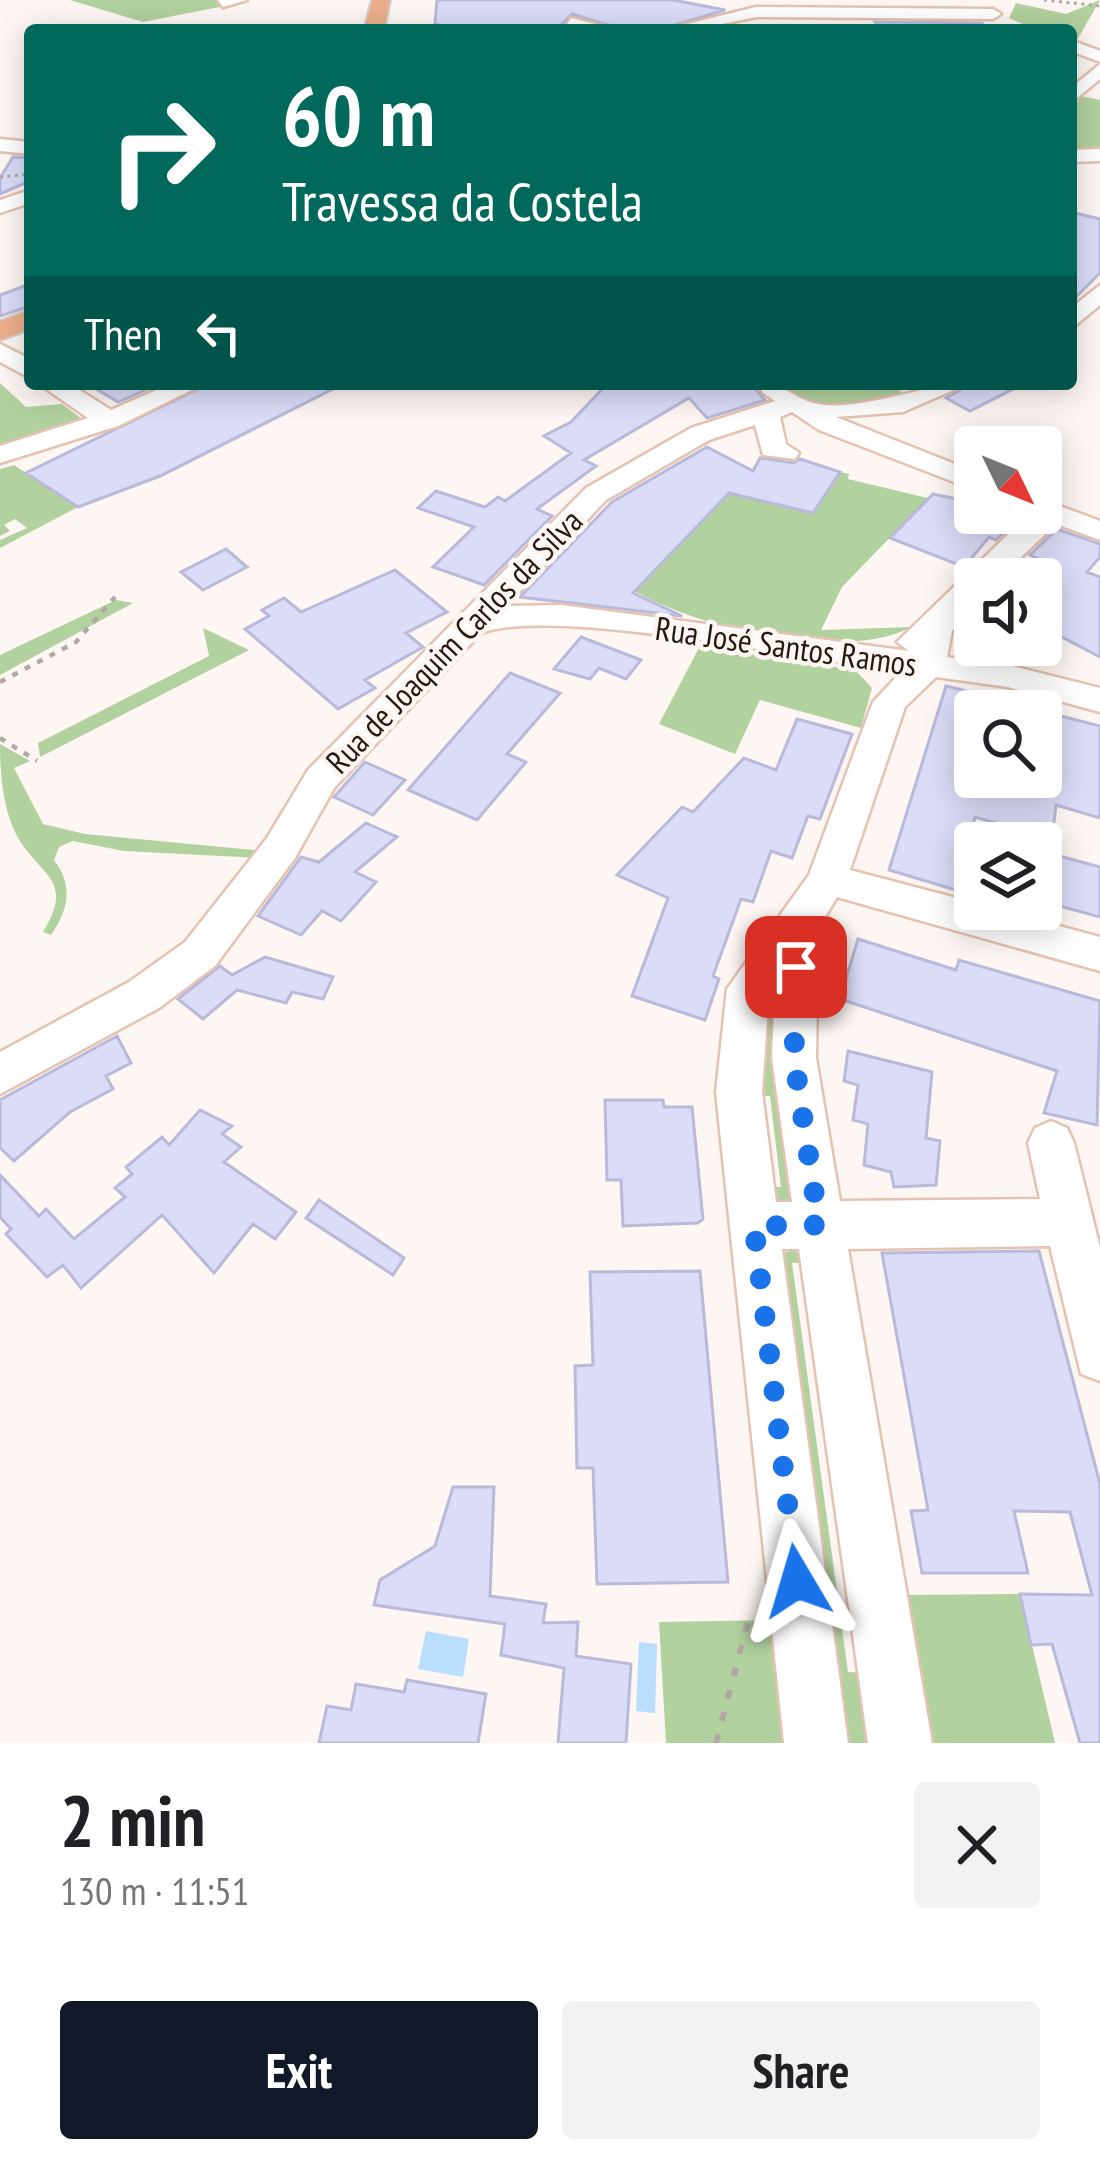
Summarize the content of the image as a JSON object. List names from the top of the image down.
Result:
{
  "streets": {
    "street": ["Rua de Joaquim Carlos da Silva", "Rua José Santos Ramos"]
  },
  "crossings": [
    ["Rua de Joaquim Carlos da Silva", "Rua José Santos Ramos"]
  ],
  "north": "bottom right",
  "page": {
    "turn": ["60 m", "Travessa da Costela"],
    "then": "Then",
    "heading": ["2 min", "130 m · 11:51"],
    "buttons": ["Exit", "Share"]
  }
}
